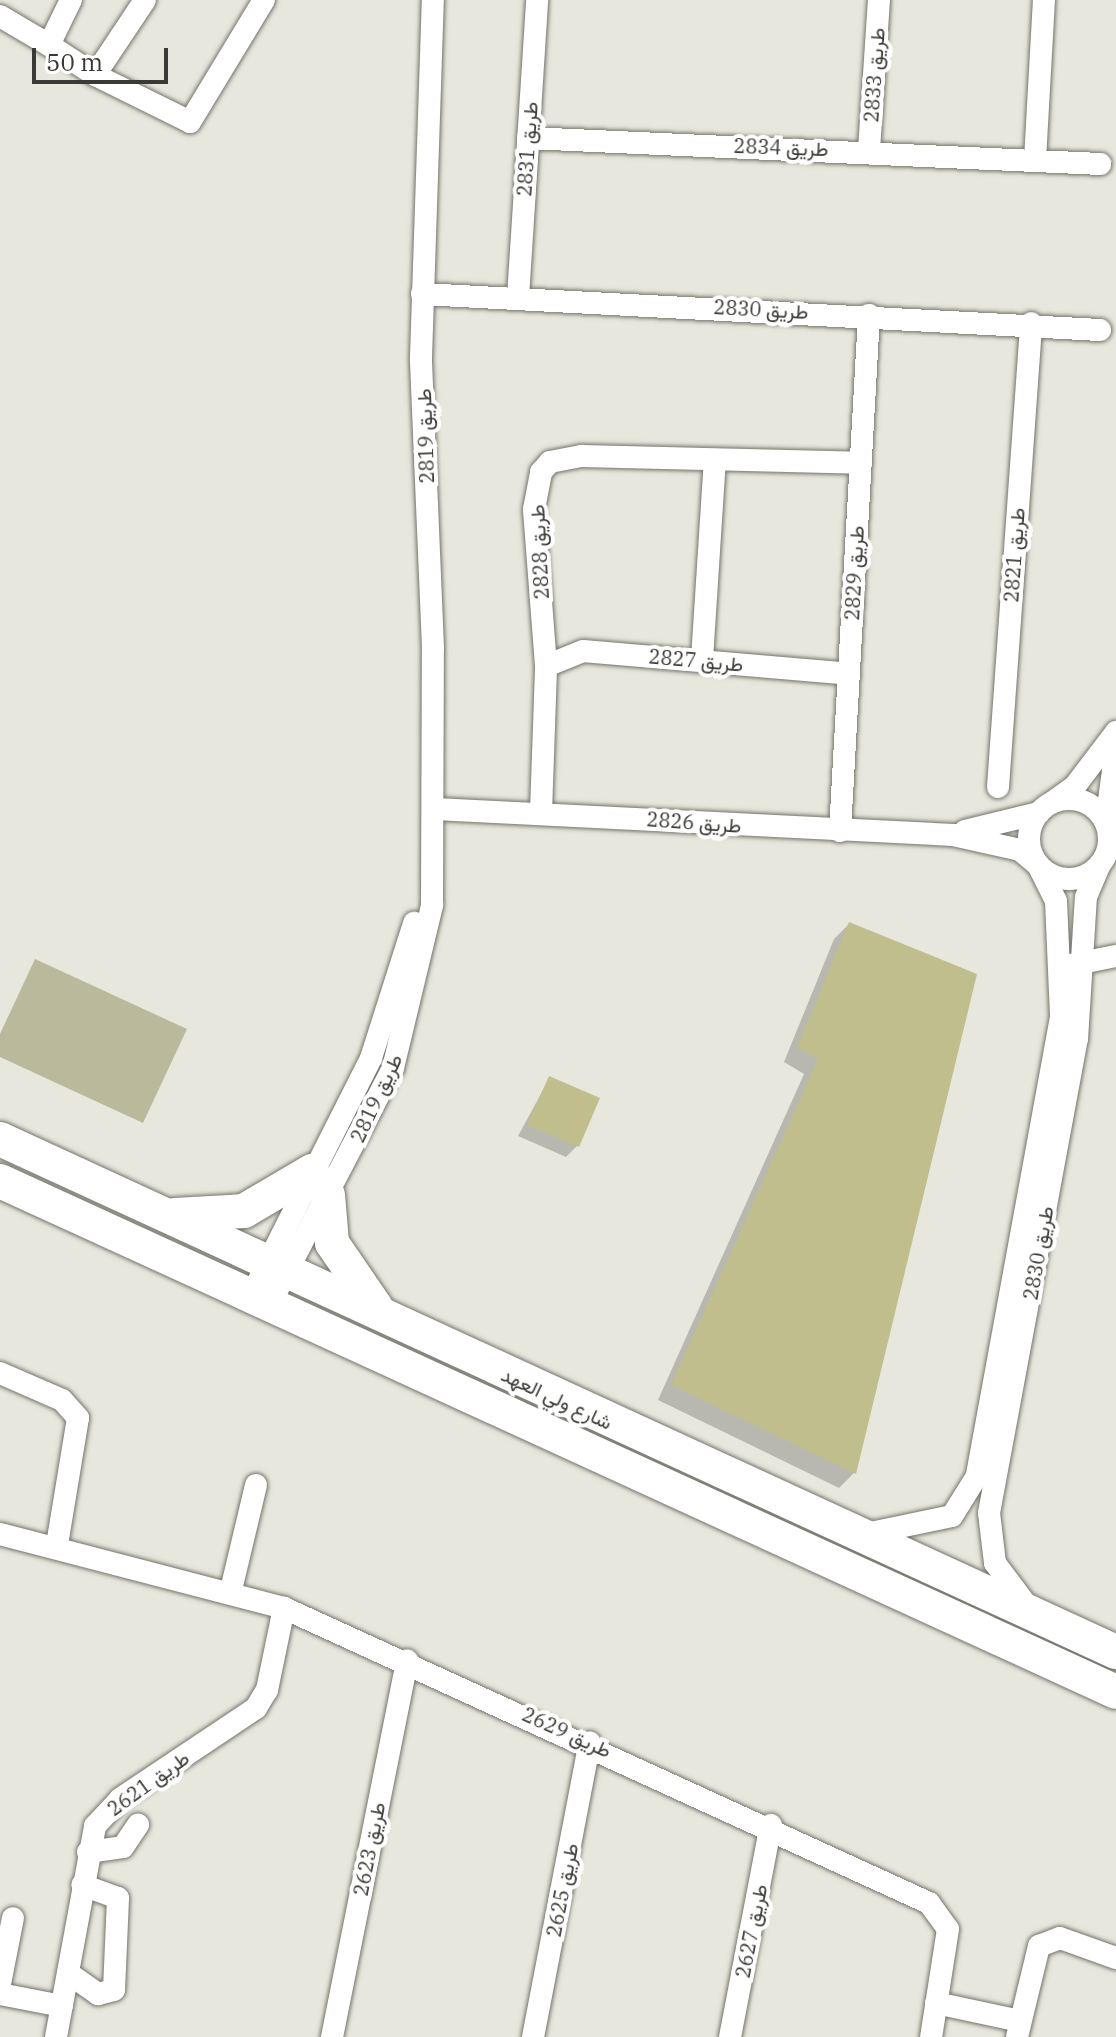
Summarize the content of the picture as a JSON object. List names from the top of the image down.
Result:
{
  "streets": {
    "main road": ["شارع ولي العهد"],
    "street": [
      "طريق 2833",
      "طريق 2834",
      "طريق 2831",
      "طريق 2830",
      "طريق 2819",
      "طريق 2828",
      "طريق 2821",
      "طريق 2829",
      "طريق 2827",
      "طريق 2826",
      "طريق 2629",
      "طريق 2621",
      "طريق 2623",
      "طريق 2625",
      "طريق 2627"
    ]
  },
  "crossings": [
    ["طريق 2833", "طريق 2834"],
    ["طريق 2834", "طريق 2831"],
    ["طريق 2831", "طريق 2830"],
    ["طريق 2830", "طريق 2819"],
    ["طريق 2830", "طريق 2821"],
    ["طريق 2830", "طريق 2829"],
    ["طريق 2830", "طريق 2826"],
    ["طريق 2830", "شارع ولي العهد"],
    ["طريق 2819", "طريق 2826"],
    ["طريق 2819", "شارع ولي العهد"],
    ["طريق 2828", "طريق 2829"],
    ["طريق 2828", "طريق 2827"],
    ["طريق 2828", "طريق 2826"],
    ["طريق 2829", "طريق 2827"],
    ["طريق 2829", "طريق 2826"],
    ["طريق 2629", "طريق 2621"],
    ["طريق 2629", "طريق 2623"],
    ["طريق 2629", "طريق 2625"],
    ["طريق 2629", "طريق 2627"]
  ],
  "scale_bar": "50 m"
}
